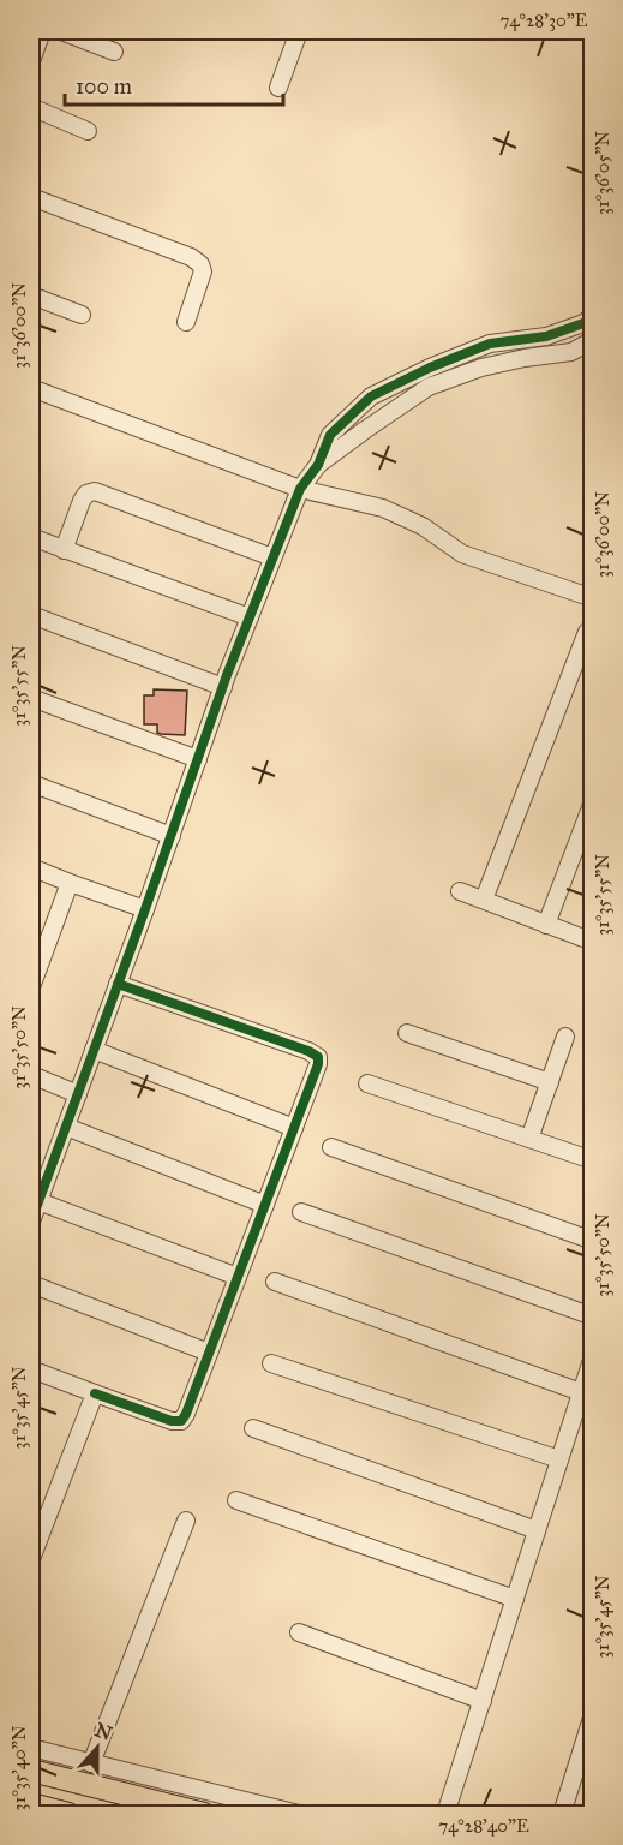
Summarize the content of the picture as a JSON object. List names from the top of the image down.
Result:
{
  "scale_bar": "100 m",
  "north": "top",
  "coordinates": [
    "74°28'30\"E",
    "31°36'05\"N",
    "31°36'00\"N",
    "31°35'55\"N",
    "31°35'50\"N",
    "31°35'45\"N",
    "31°35'40\"N",
    "74°28'40\"E"
  ]
}
